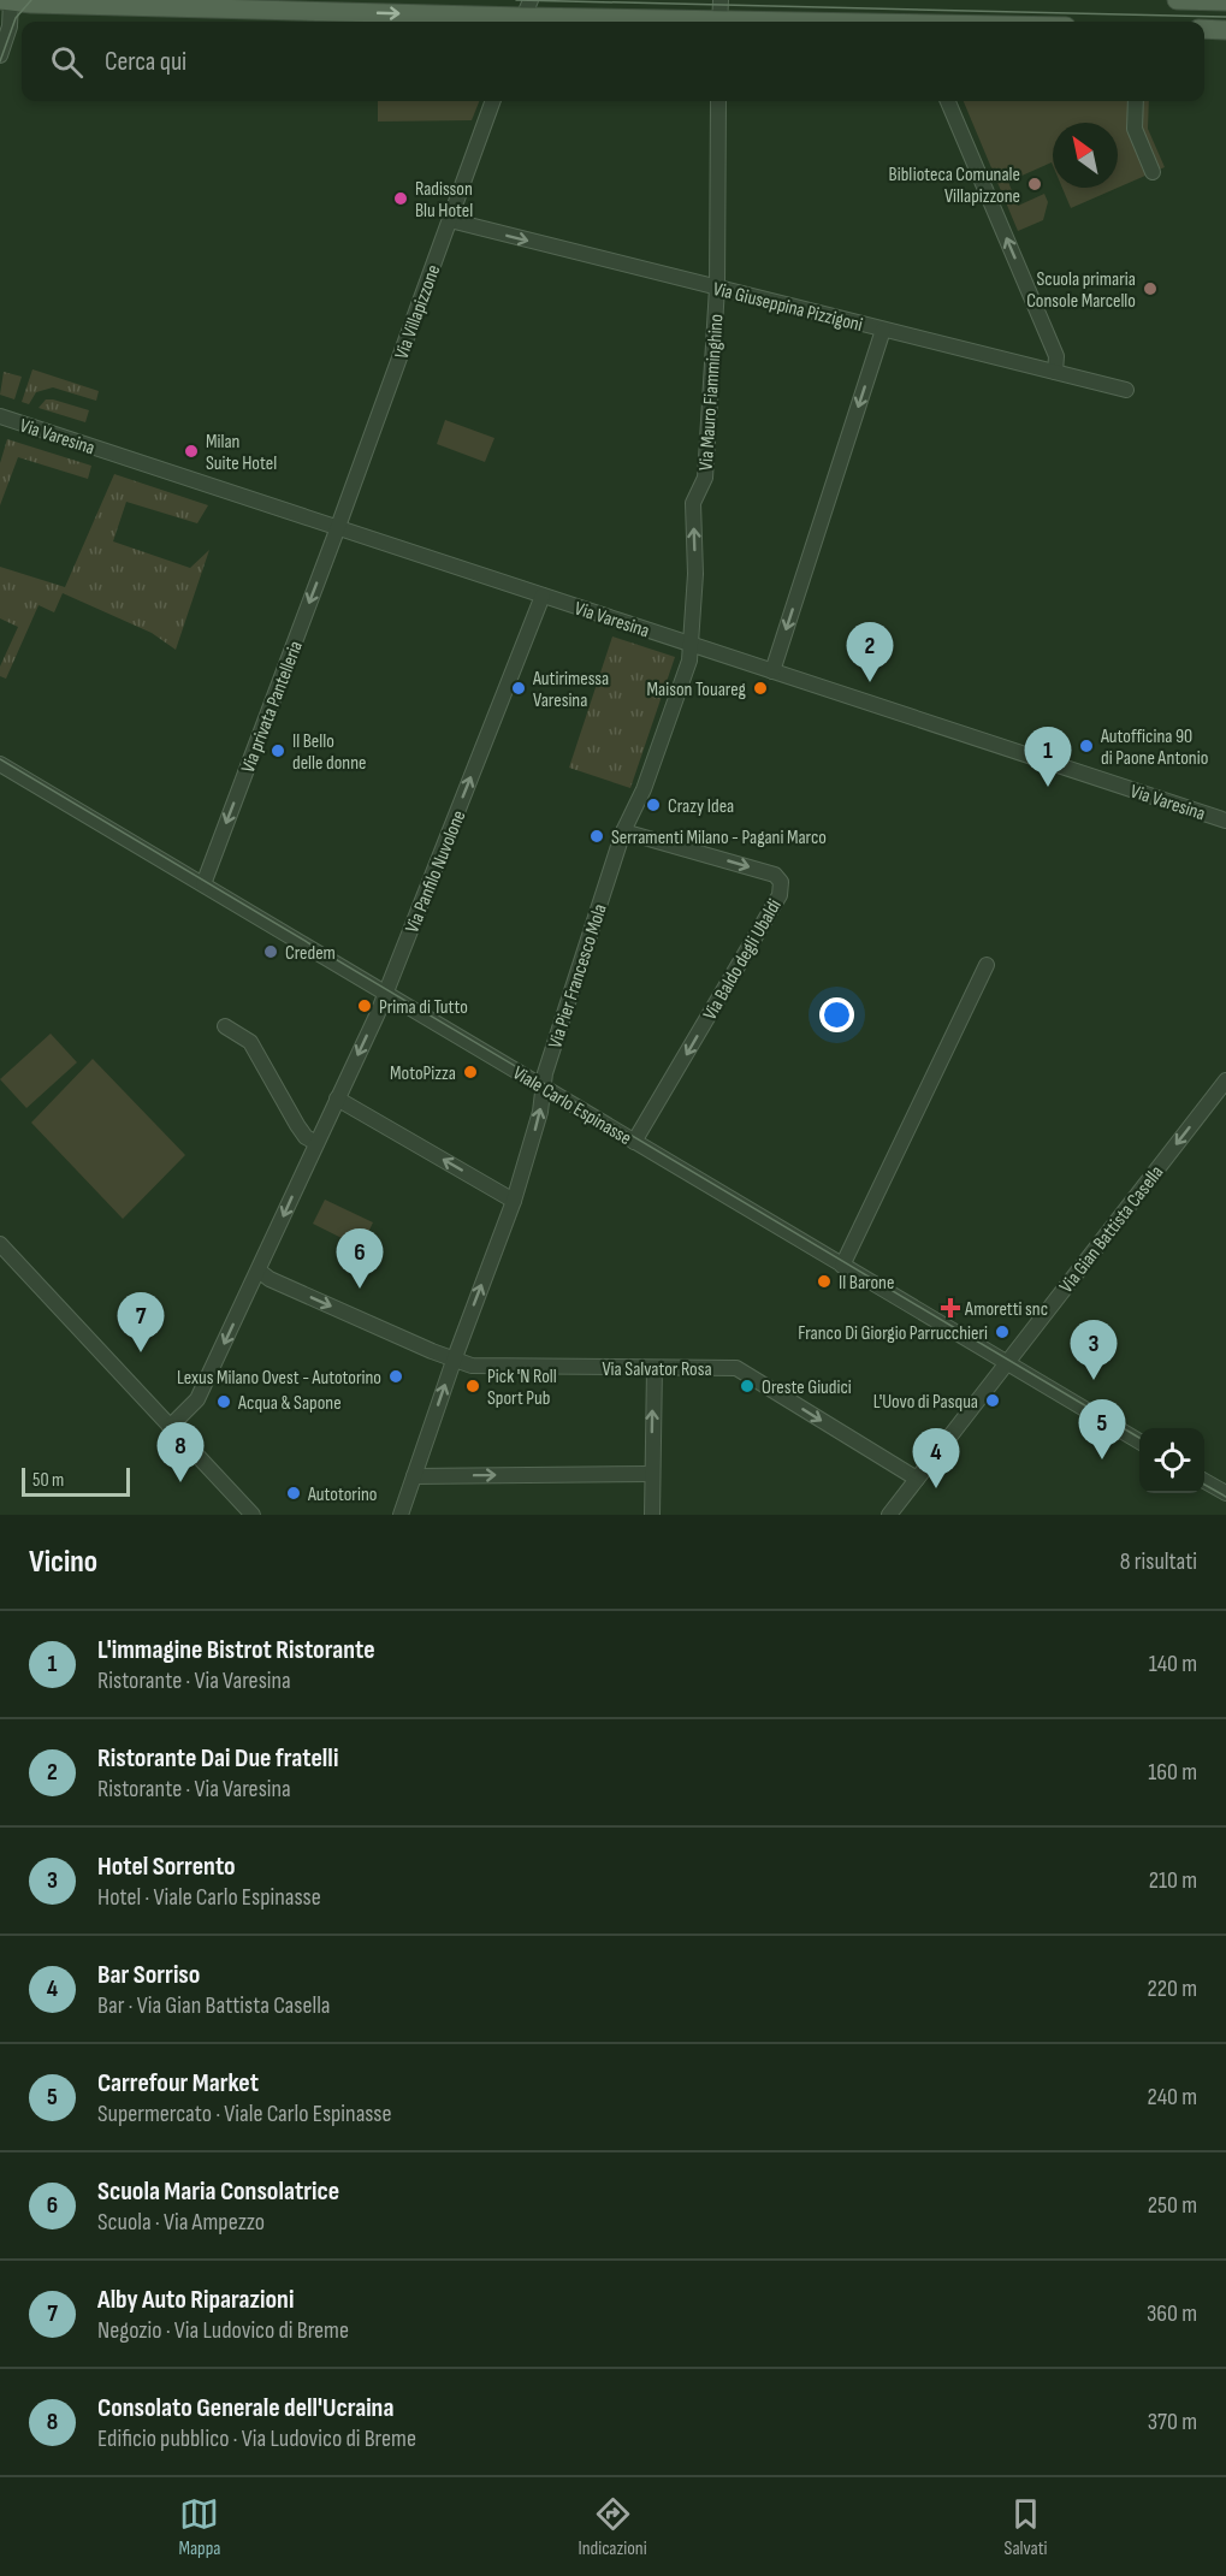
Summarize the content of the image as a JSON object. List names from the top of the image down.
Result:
{
  "streets": {
    "street": [
      "Via Giuseppina Pizzigoni",
      "Via Villapizzone",
      "Via Mauro Fiamminghino",
      "Via Varesina",
      "Via privata Pantelleria",
      "Via Panfilo Nuvolone",
      "Via Baldo degli Ubaldi",
      "Via Pier Francesco Mola",
      "Viale Carlo Espinasse",
      "Via Gian Battista Casella",
      "Via Salvator Rosa"
    ]
  },
  "crossings": [
    ["Via Giuseppina Pizzigoni", "Via Villapizzone"],
    ["Via Giuseppina Pizzigoni", "Via Mauro Fiamminghino"],
    ["Via Villapizzone", "Via Varesina"],
    ["Via Villapizzone", "Via privata Pantelleria"],
    ["Via Mauro Fiamminghino", "Via Varesina"],
    ["Via Mauro Fiamminghino", "Via Pier Francesco Mola"],
    ["Via Varesina", "Via privata Pantelleria"],
    ["Via Varesina", "Via Panfilo Nuvolone"],
    ["Via Varesina", "Via Pier Francesco Mola"],
    ["Via privata Pantelleria", "Viale Carlo Espinasse"],
    ["Via Panfilo Nuvolone", "Viale Carlo Espinasse"],
    ["Via Panfilo Nuvolone", "Via Salvator Rosa"],
    ["Via Baldo degli Ubaldi", "Via Pier Francesco Mola"],
    ["Via Baldo degli Ubaldi", "Viale Carlo Espinasse"],
    ["Via Pier Francesco Mola", "Viale Carlo Espinasse"],
    ["Via Pier Francesco Mola", "Via Salvator Rosa"],
    ["Viale Carlo Espinasse", "Via Gian Battista Casella"],
    ["Via Gian Battista Casella", "Via Salvator Rosa"]
  ],
  "one_way": [
    "Via Giuseppina Pizzigoni",
    "Via privata Pantelleria",
    "Via Pier Francesco Mola",
    "Via Gian Battista Casella",
    "Via Salvator Rosa"
  ],
  "places": {
    "other": [
      "Biblioteca Comunale Villapizzone",
      "Radisson Blu Hotel",
      "Scuola primaria Console Marcello",
      "Milan Suite Hotel",
      "Autirimessa Varesina",
      "Maison Touareg",
      "Autofficina 90 di Paone Antonio",
      "Il Bello delle donne",
      "Crazy Idea",
      "Serramenti Milano - Pagani Marco",
      "Credem",
      "Prima di Tutto",
      "MotoPizza",
      "Il Barone",
      "Franco Di Giorgio Parrucchieri",
      "Lexus Milano Ovest - Autotorino",
      "Pick 'N Roll Sport Pub",
      "Oreste Giudici",
      "L'Uovo di Pasqua",
      "Acqua & Sapone",
      "Autotorino"
    ],
    "health": ["Amoretti snc"]
  },
  "scale_bar": "50 m",
  "north": "top left",
  "page": {
    "search": "Cerca qui",
    "pins": [
      "2",
      "1",
      "6",
      "7",
      "3",
      "5",
      "8",
      "4"
    ],
    "scale": "50 m",
    "heading": ["Vicino", "8 risultati"],
    "list": [
      {
        "mark": "1",
        "name": "L'immagine Bistrot Ristorante",
        "note": "Ristorante · Via Varesina",
        "value": "140 m"
      },
      {
        "mark": "2",
        "name": "Ristorante Dai Due fratelli",
        "note": "Ristorante · Via Varesina",
        "value": "160 m"
      },
      {
        "mark": "3",
        "name": "Hotel Sorrento",
        "note": "Hotel · Viale Carlo Espinasse",
        "value": "210 m"
      },
      {
        "mark": "4",
        "name": "Bar Sorriso",
        "note": "Bar · Via Gian Battista Casella",
        "value": "220 m"
      },
      {
        "mark": "5",
        "name": "Carrefour Market",
        "note": "Supermercato · Viale Carlo Espinasse",
        "value": "240 m"
      },
      {
        "mark": "6",
        "name": "Scuola Maria Consolatrice",
        "note": "Scuola · Via Ampezzo",
        "value": "250 m"
      },
      {
        "mark": "7",
        "name": "Alby Auto Riparazioni",
        "note": "Negozio · Via Ludovico di Breme",
        "value": "360 m"
      },
      {
        "mark": "8",
        "name": "Consolato Generale dell'Ucraina",
        "note": "Edificio pubblico · Via Ludovico di Breme",
        "value": "370 m"
      }
    ],
    "nav": ["Mappa", "Indicazioni", "Salvati"]
  }
}
